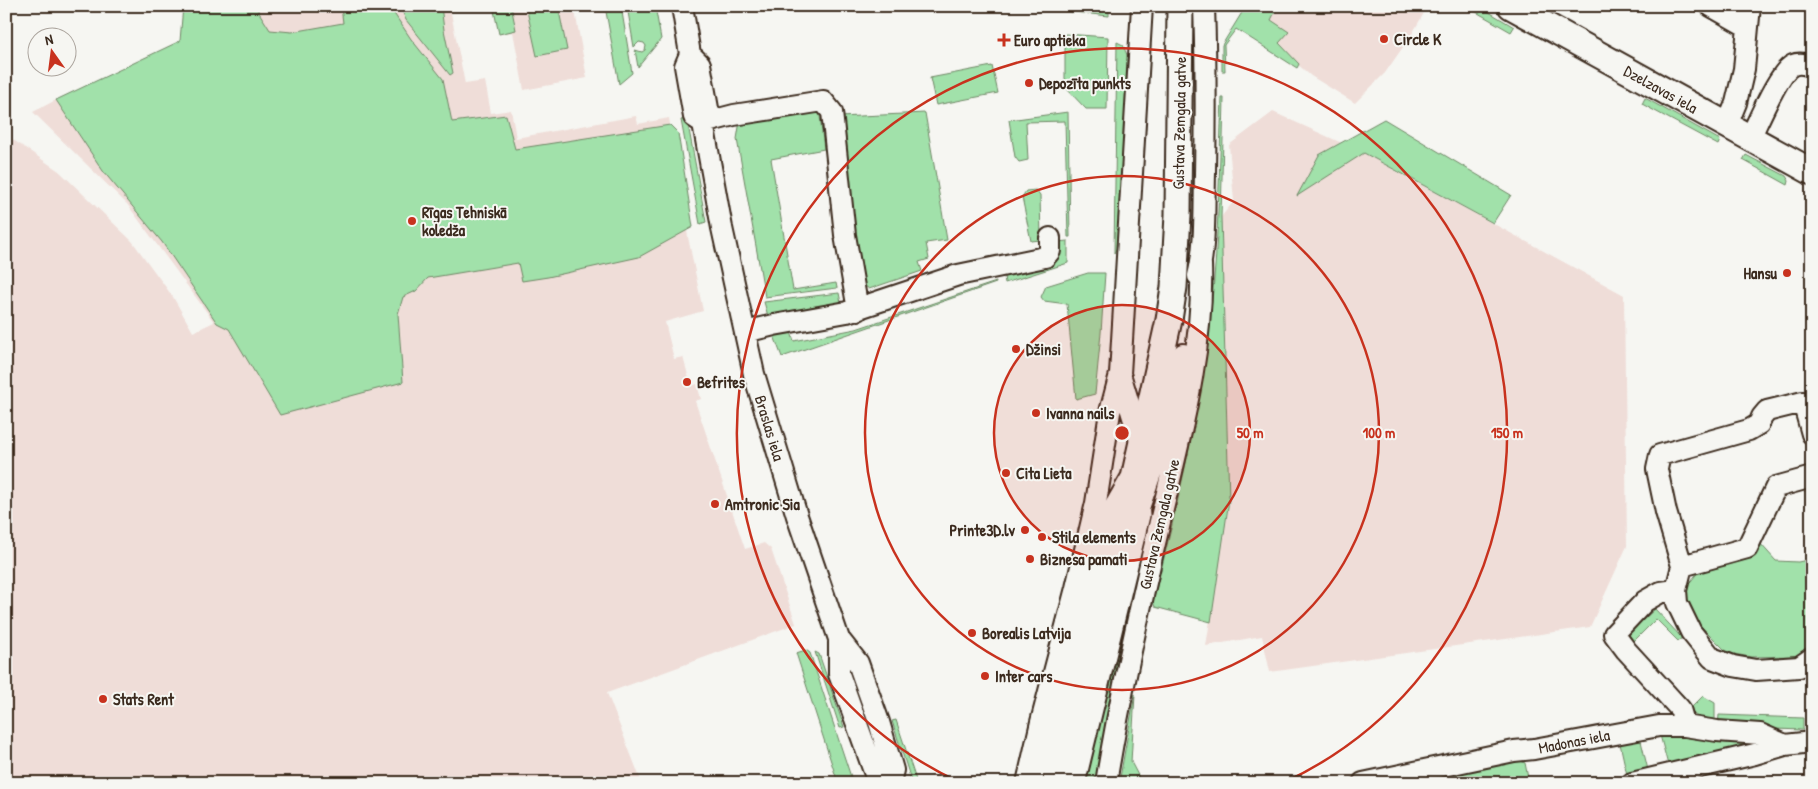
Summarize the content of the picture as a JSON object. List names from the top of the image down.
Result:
{
  "streets": {
    "main road": ["Dzelzavas iela", "Gustava Zemgala gatve"],
    "street": ["Braslas iela", "Madonas iela"]
  },
  "places": {
    "other": [
      "Circle K",
      "Depozīta punkts",
      "Rīgas Tehniskā koledža",
      "Hansu",
      "Džinsi",
      "Befrites",
      "Ivanna nails",
      "Cita Lieta",
      "Amtronic Sia",
      "Printe3D.lv",
      "Stila elements",
      "Biznesa pamati",
      "Borealis Latvija",
      "Inter cars",
      "Stats Rent"
    ],
    "health": ["Euro aptieka"]
  },
  "north": "top",
  "rings": ["50 m", "100 m", "150 m"]
}
